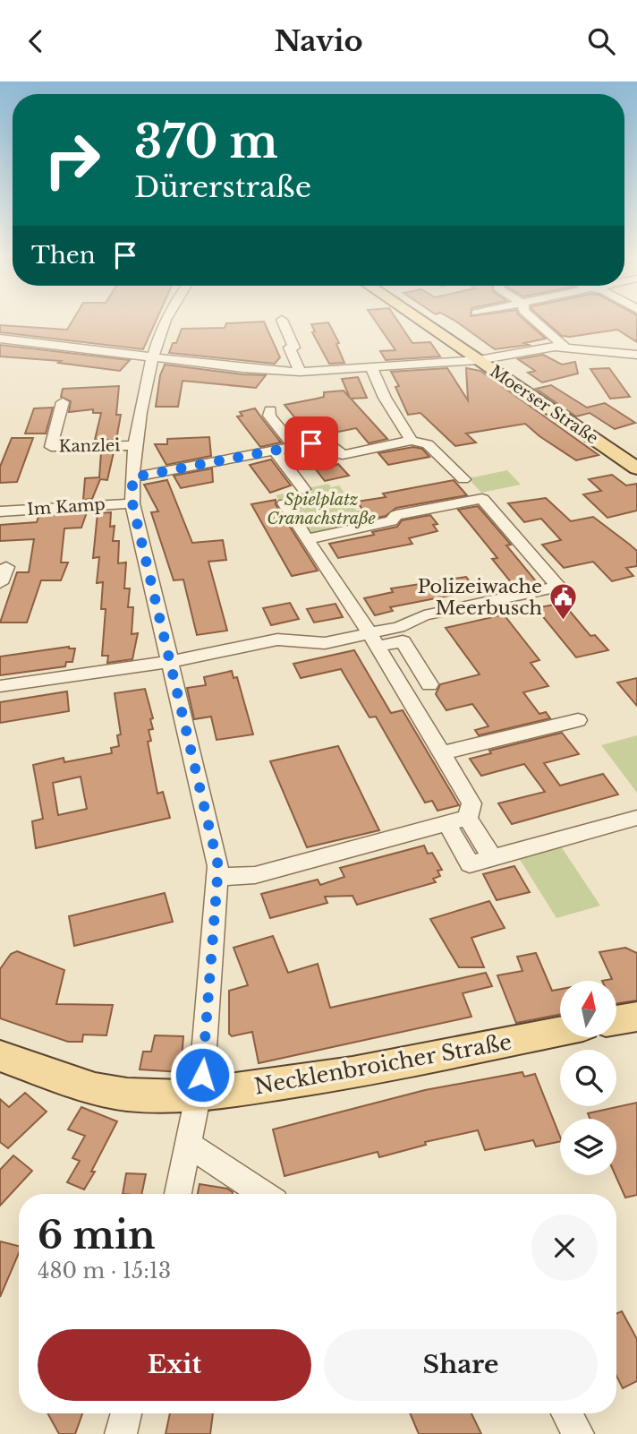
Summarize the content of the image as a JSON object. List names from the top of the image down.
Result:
{
  "streets": {
    "main road": ["Moerser Straße", "Necklenbroicher Straße"],
    "street": ["Kanzlei", "Im Kamp"]
  },
  "crossings": [
    ["Kanzlei", "Im Kamp"],
    ["Kanzlei", "Necklenbroicher Straße"]
  ],
  "parks": ["Spielplatz Cranachstraße"],
  "places": {
    "public building": ["Polizeiwache Meerbusch"]
  },
  "north": "top",
  "page": {
    "header": "Navio",
    "turn": ["370 m", "Dürerstraße"],
    "then": "Then",
    "heading": ["6 min", "480 m · 15:13"],
    "buttons": ["Exit", "Share"]
  }
}
